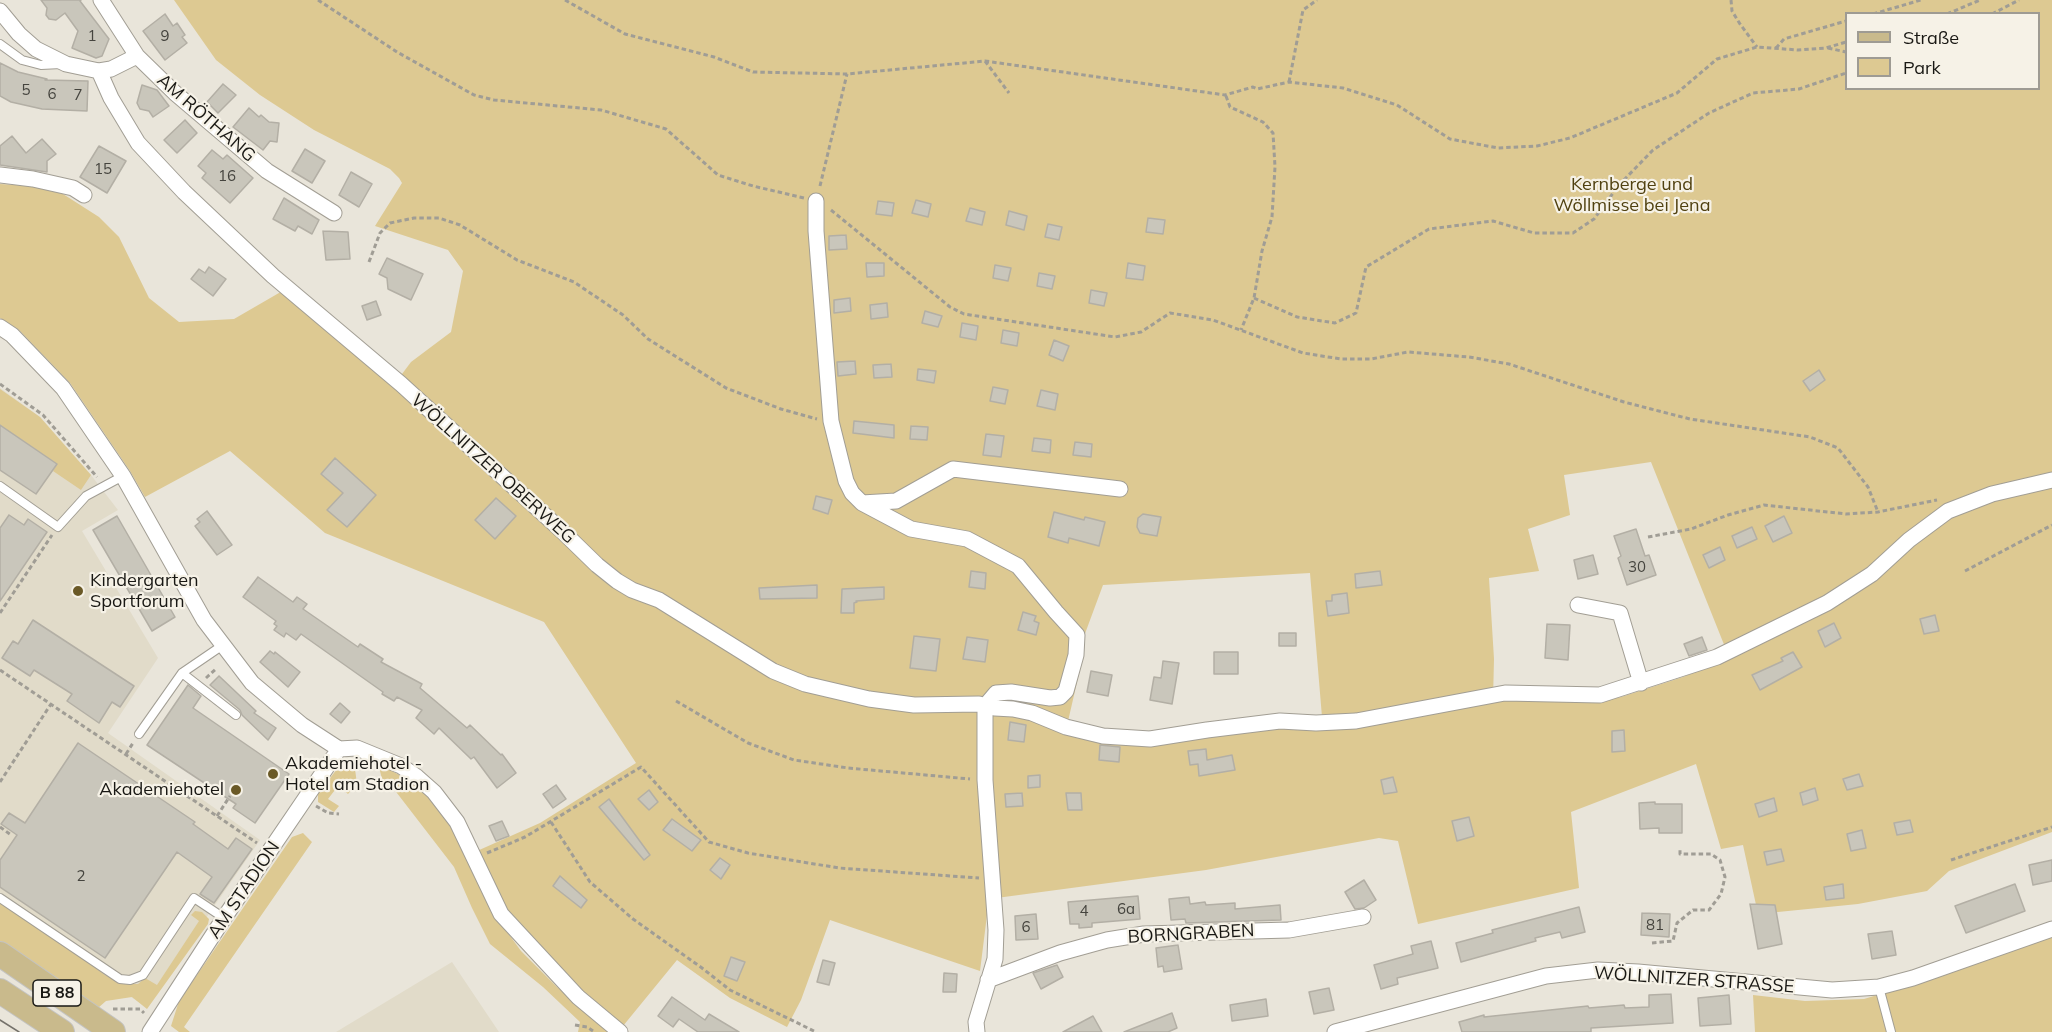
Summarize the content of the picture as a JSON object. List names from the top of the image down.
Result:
{
  "streets": {
    "main road": ["B 88"],
    "street": [
      "AM RÖTHANG",
      "WÖLLNITZER OBERWEG",
      "AM STADION",
      "BORNGRABEN",
      "WÖLLNITZER STRASSE"
    ]
  },
  "parks": ["Kernberge und Wöllmisse bei Jena"],
  "places": ["Kindergarten Sportforum", "Akademiehotel - Hotel am Stadion", "Akademiehotel"],
  "house_numbers": [
    "1",
    "9",
    "5",
    "6",
    "7",
    "15",
    "16",
    "30",
    "2",
    "6a",
    "4",
    "81",
    "6"
  ],
  "legend": ["Straße", "Park"]
}
